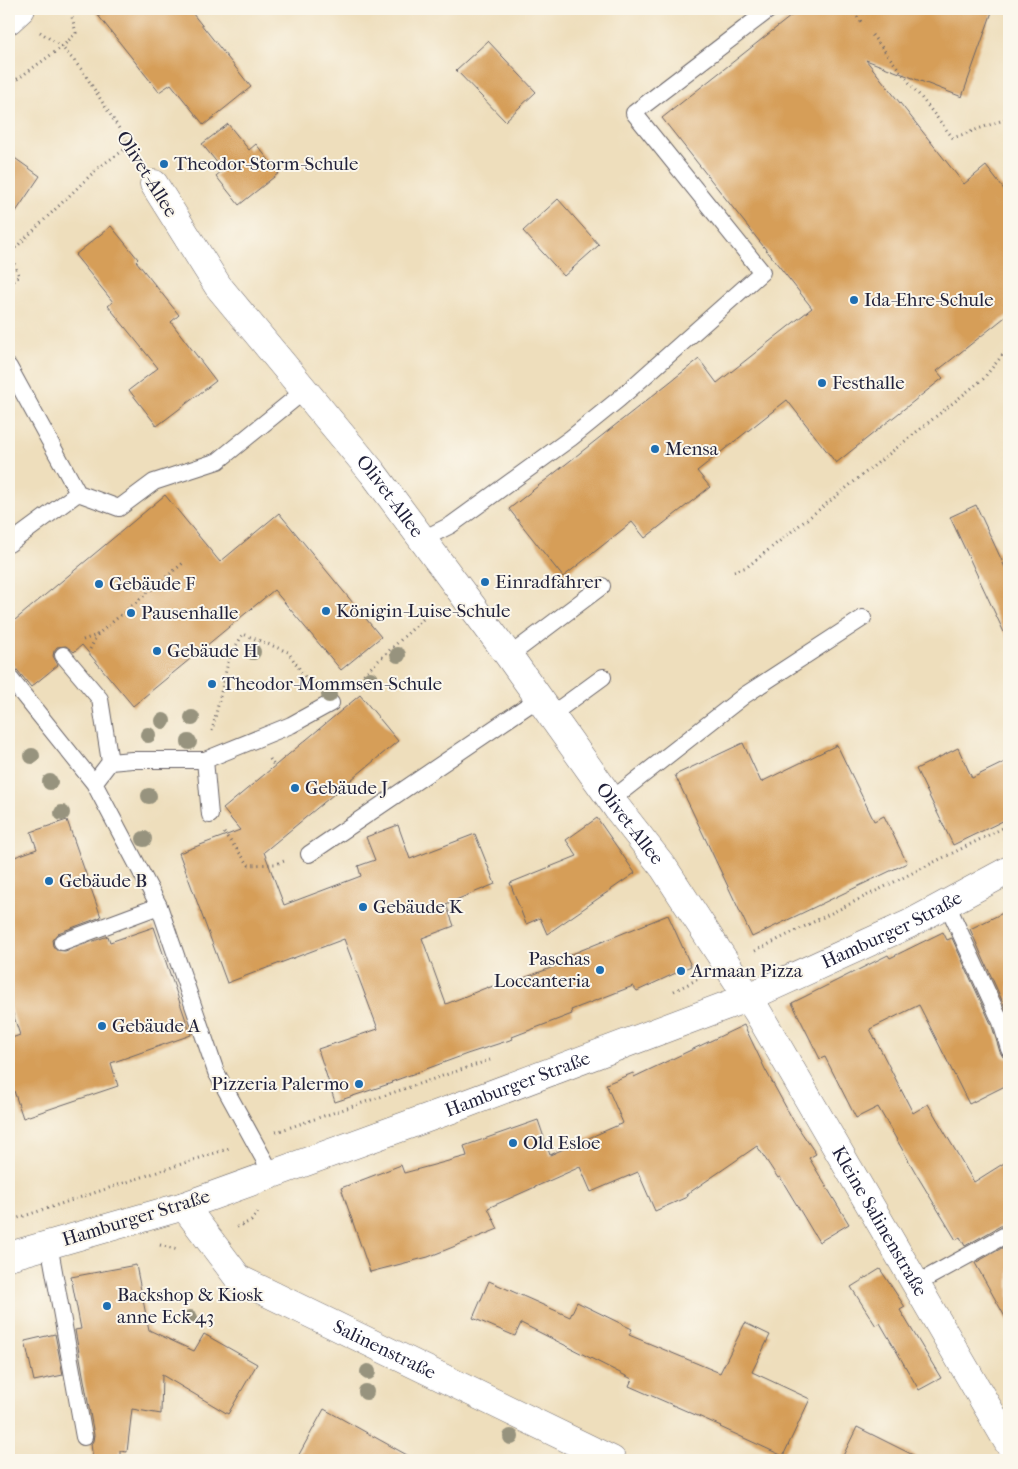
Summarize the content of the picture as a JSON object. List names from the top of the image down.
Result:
{
  "streets": {
    "street": [
      "Olivet-Allee",
      "Hamburger Straße",
      "Kleine Salinenstraße",
      "Salinenstraße"
    ]
  },
  "crossings": [
    ["Olivet-Allee", "Hamburger Straße"],
    ["Olivet-Allee", "Kleine Salinenstraße"],
    ["Hamburger Straße", "Kleine Salinenstraße"],
    ["Hamburger Straße", "Salinenstraße"]
  ],
  "places": [
    "Theodor-Storm-Schule",
    "Ida-Ehre-Schule",
    "Festhalle",
    "Mensa",
    "Einradfahrer",
    "Gebäude F",
    "Königin-Luise-Schule",
    "Pausenhalle",
    "Gebäude H",
    "Theodor-Mommsen-Schule",
    "Gebäude J",
    "Gebäude B",
    "Gebäude K",
    "Paschas Loccanteria",
    "Armaan Pizza",
    "Gebäude A",
    "Pizzeria Palermo",
    "Old Esloe",
    "Backshop & Kiosk anne Eck 43"
  ]
}
